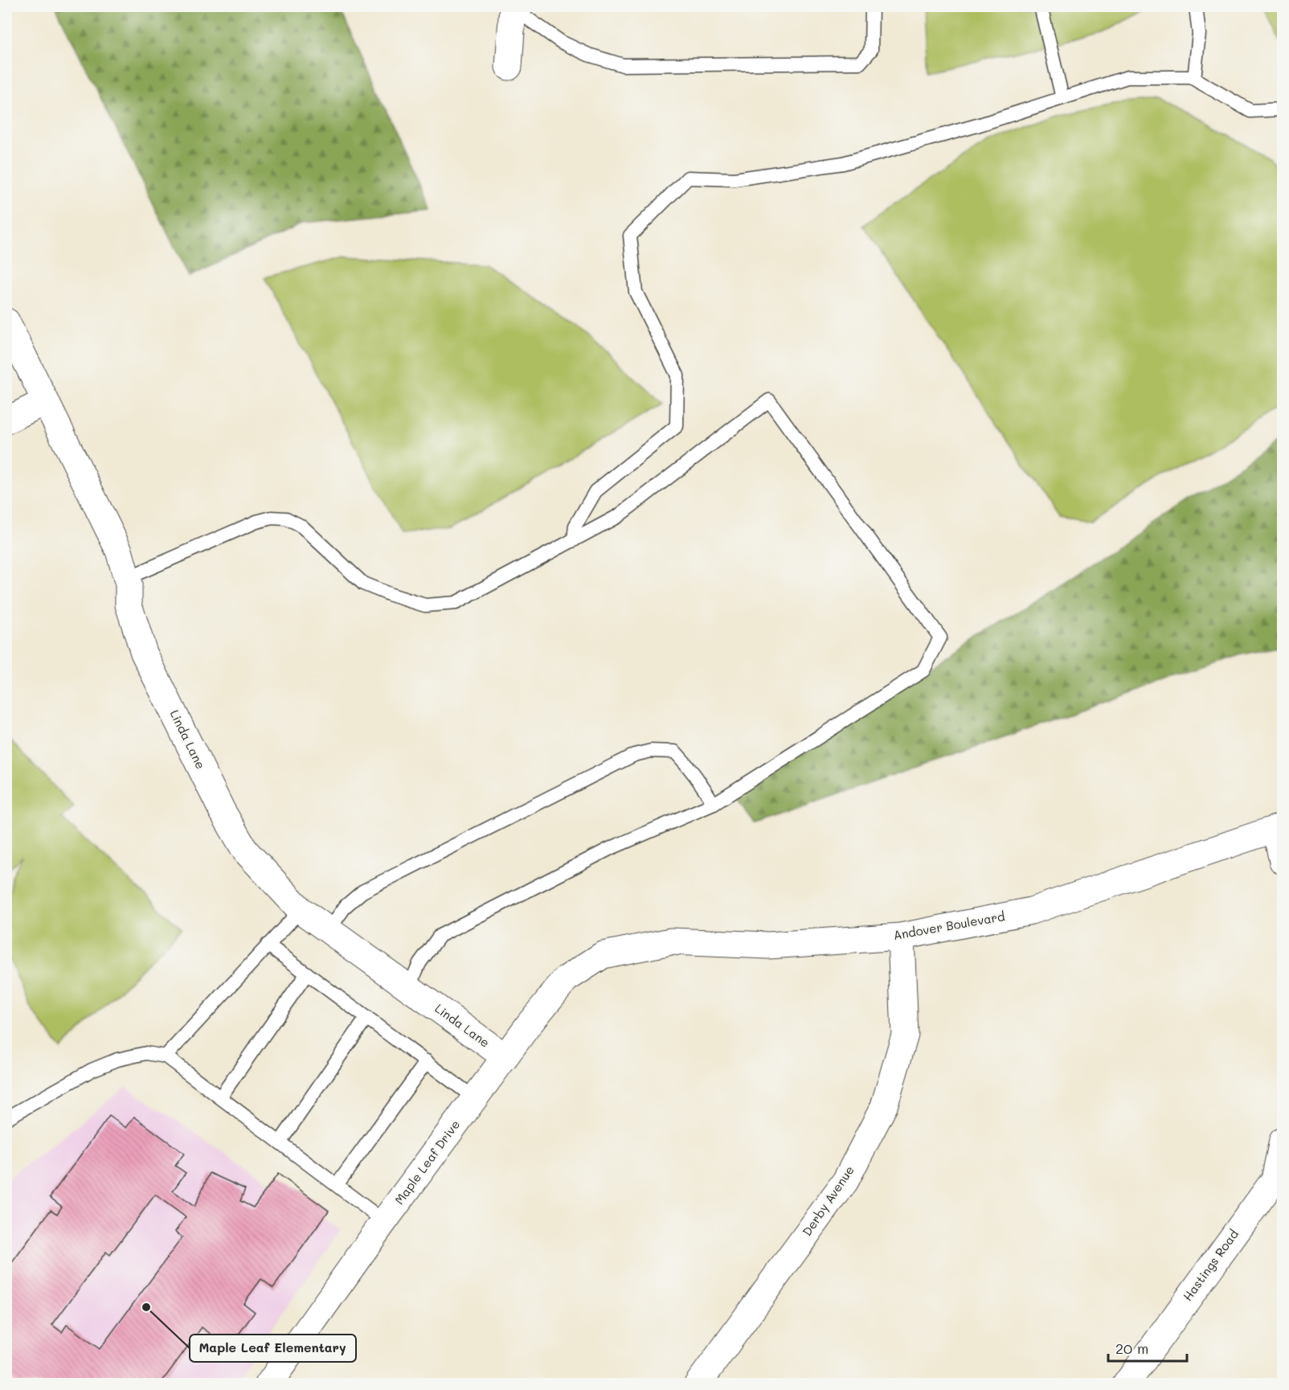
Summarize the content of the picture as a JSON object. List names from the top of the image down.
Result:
{
  "streets": {
    "street": [
      "Linda Lane",
      "Andover Boulevard",
      "Maple Leaf Drive",
      "Derby Avenue",
      "Hastings Road"
    ]
  },
  "crossings": [
    ["Linda Lane", "Maple Leaf Drive"],
    ["Andover Boulevard", "Maple Leaf Drive"],
    ["Andover Boulevard", "Derby Avenue"]
  ],
  "places": ["Maple Leaf Elementary"],
  "scale_bar": "20 m"
}
